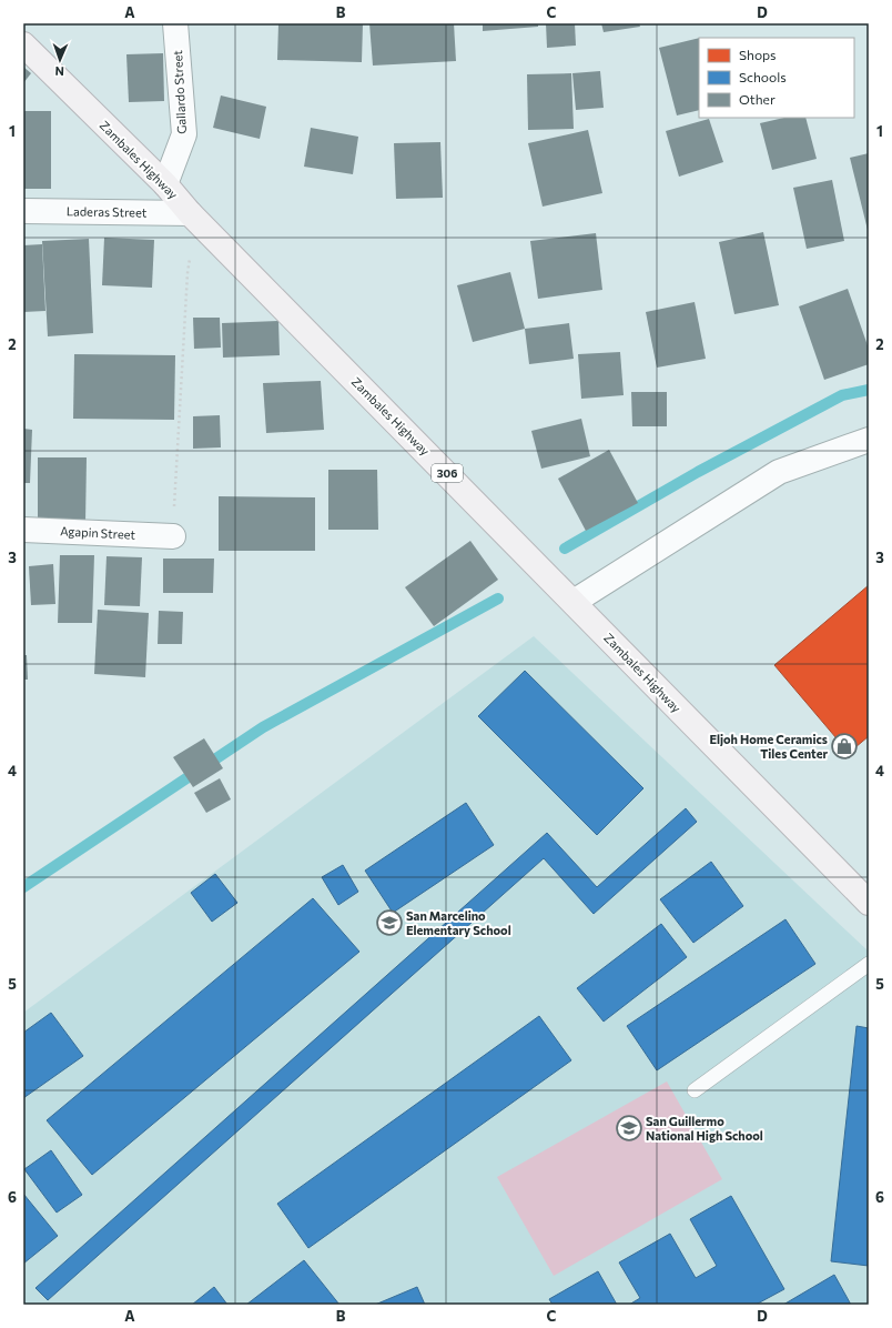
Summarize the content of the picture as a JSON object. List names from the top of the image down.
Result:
{
  "streets": {
    "main road": ["Zambales Highway", "306"],
    "street": ["Gallardo Street", "Laderas Street", "Agapin Street"]
  },
  "crossings": [
    ["Gallardo Street", "Zambales Highway"],
    ["Zambales Highway", "Laderas Street"]
  ],
  "places": {
    "shop": ["Eljoh Home Ceramics Tiles Center"],
    "school or university": ["San Marcelino Elementary School", "San Guillermo National High School"]
  },
  "legend": ["Shops", "Schools", "Other"],
  "north": "bottom",
  "grid": {
    "columns": [
      "A",
      "B",
      "C",
      "D"
    ],
    "rows": [
      "1",
      "2",
      "3",
      "4",
      "5",
      "6"
    ]
  }
}
